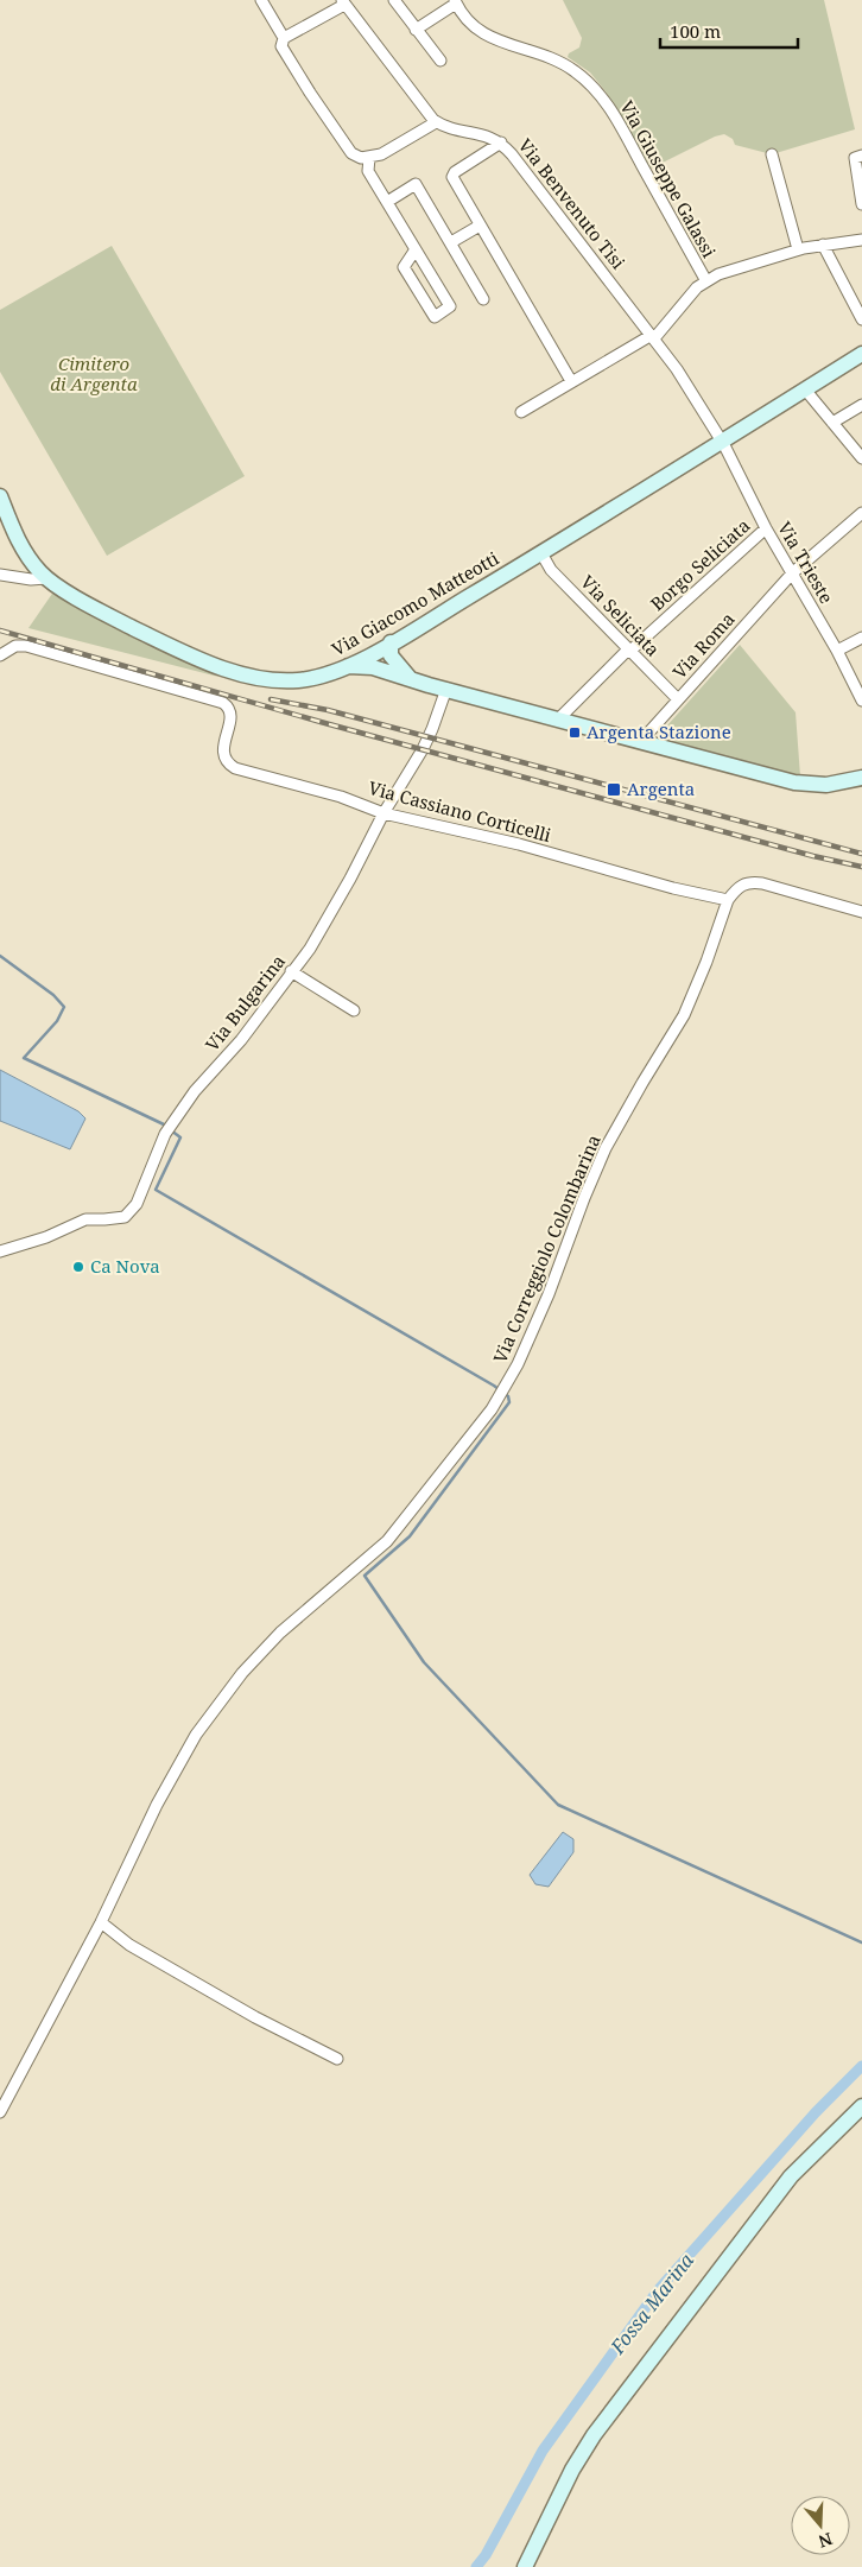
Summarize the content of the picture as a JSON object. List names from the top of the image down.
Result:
{
  "streets": {
    "street": [
      "Via Giuseppe Galassi",
      "Via Benvenuto Tisi",
      "Via Trieste",
      "Borgo Seliciata",
      "Via Giacomo Matteotti",
      "Via Seliciata",
      "Via Roma",
      "Via Cassiano Corticelli",
      "Via Bulgarina",
      "Via Correggiolo Colombarina"
    ]
  },
  "crossings": [
    ["Via Benvenuto Tisi", "Via Trieste"],
    ["Via Benvenuto Tisi", "Via Giacomo Matteotti"],
    ["Via Trieste", "Borgo Seliciata"],
    ["Via Trieste", "Via Giacomo Matteotti"],
    ["Via Trieste", "Via Roma"],
    ["Borgo Seliciata", "Via Seliciata"],
    ["Via Giacomo Matteotti", "Via Seliciata"],
    ["Via Seliciata", "Via Roma"],
    ["Via Cassiano Corticelli", "Via Bulgarina"],
    ["Via Cassiano Corticelli", "Via Correggiolo Colombarina"]
  ],
  "water": ["Fossa Marina"],
  "parks": ["Cimitero di Argenta"],
  "places": {
    "transit": ["Argenta Stazione", "Argenta"],
    "other": ["Ca Nova"]
  },
  "scale_bar": "100 m",
  "north": "bottom"
}
